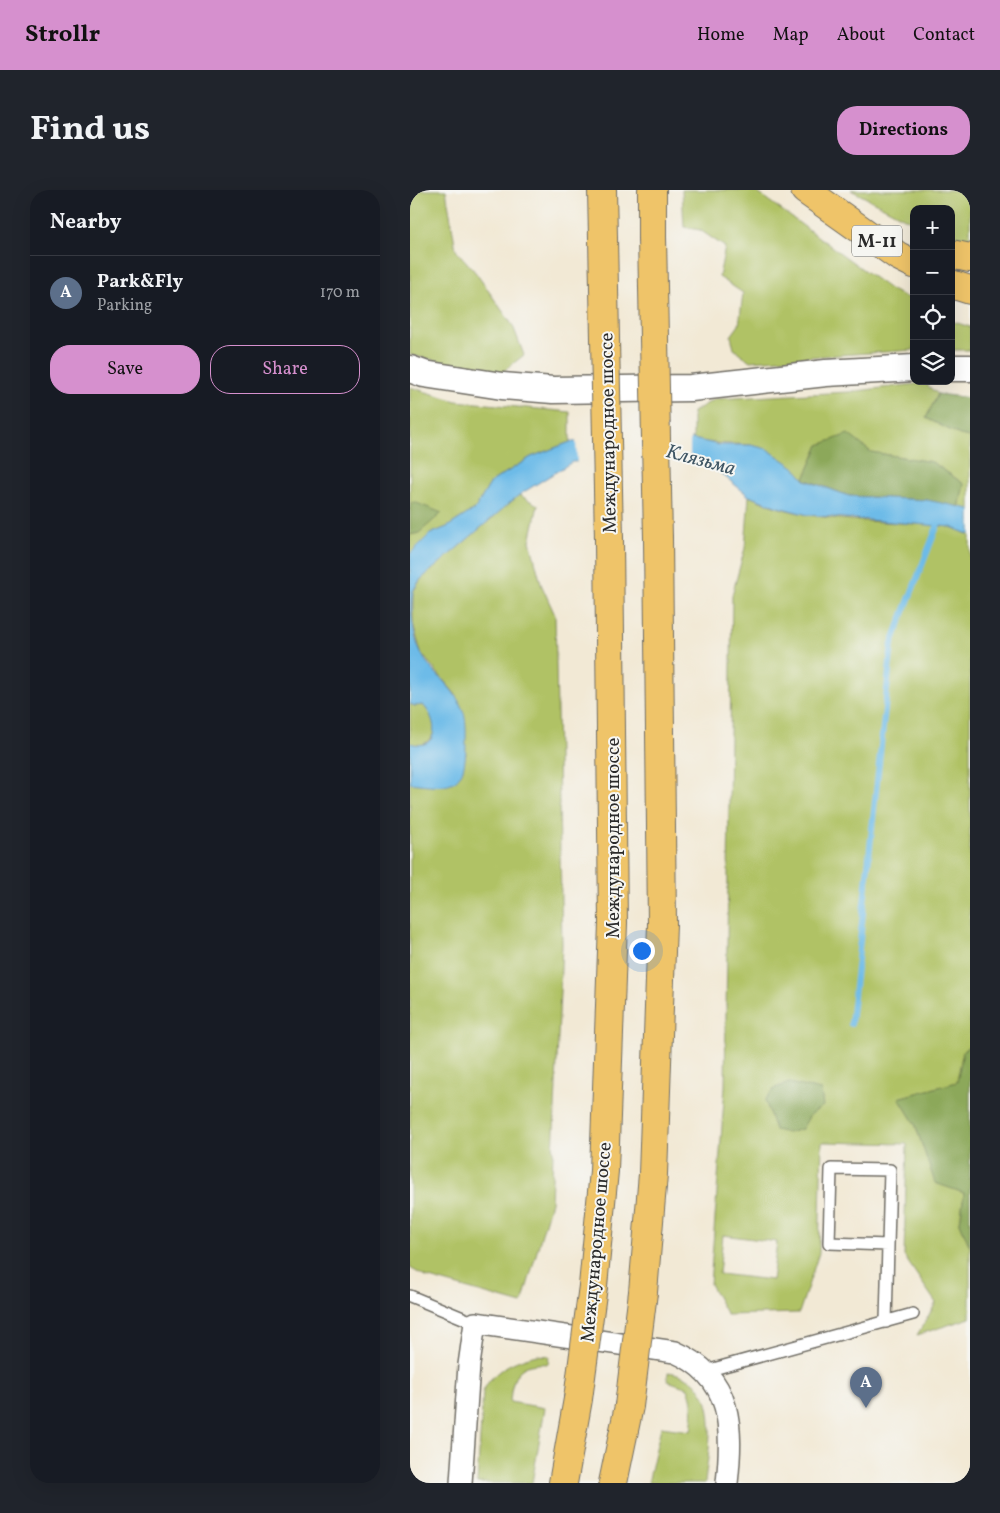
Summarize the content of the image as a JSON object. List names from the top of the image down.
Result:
{
  "streets": {
    "main road": ["М-11", "Международное шоссе"]
  },
  "water": ["Клязьма"],
  "page": {
    "header": "Strollr",
    "nav": [
      "Home",
      "Map",
      "About",
      "Contact"
    ],
    "title": "Find us",
    "buttons": [
      "Directions",
      ["Save", "Share"]
    ],
    "heading": "Nearby",
    "map_buttons": ["+", "−"],
    "list": [
      {
        "mark": "A",
        "name": "Park&Fly",
        "note": "Parking",
        "value": "170 m"
      }
    ],
    "pins": "A"
  }
}
